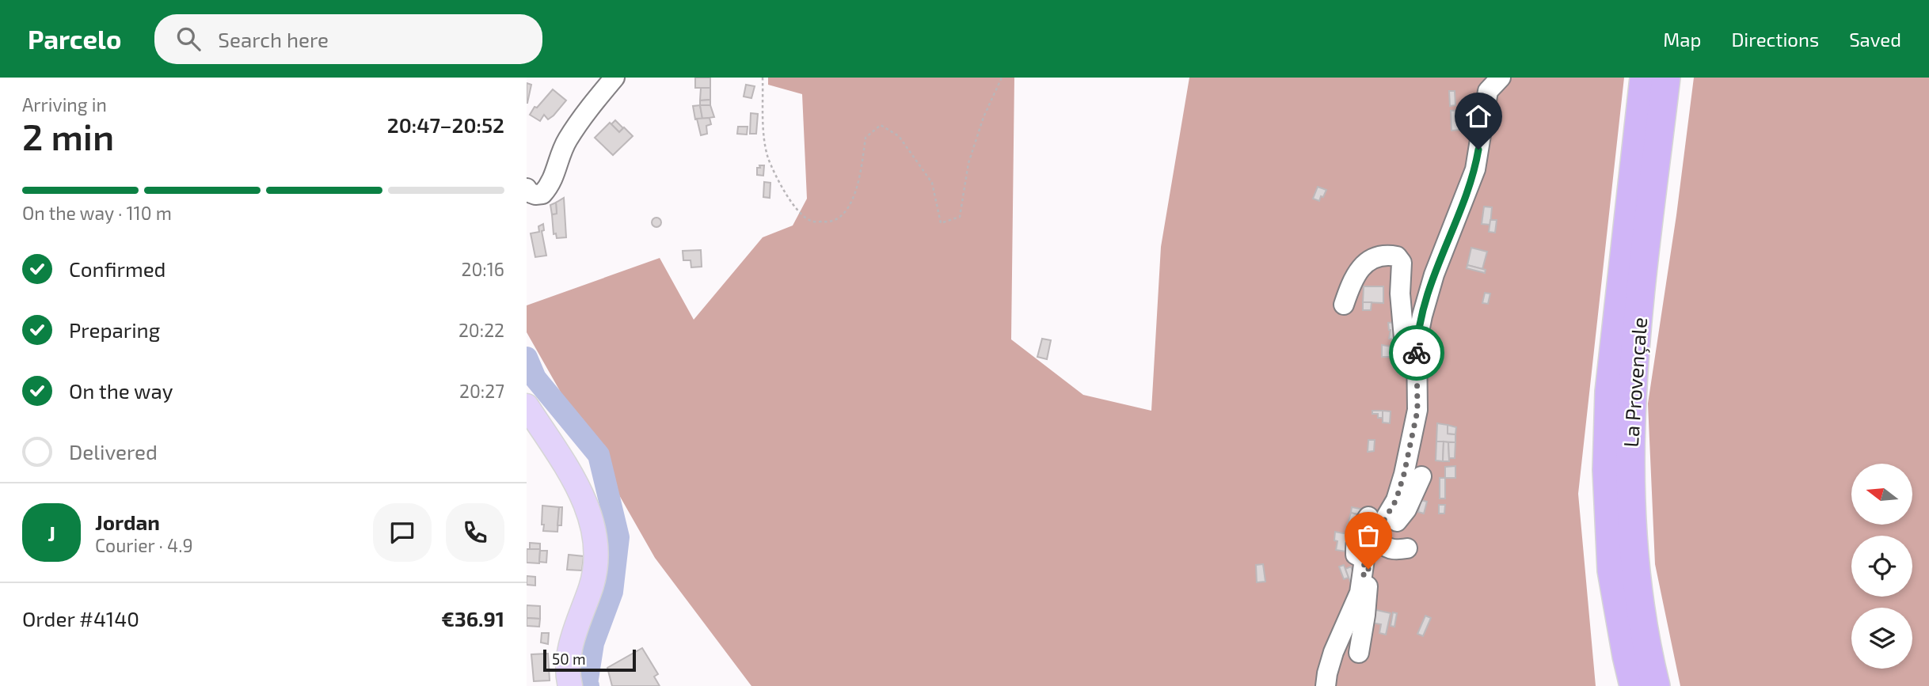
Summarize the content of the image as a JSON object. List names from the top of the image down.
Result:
{
  "streets": {
    "highway": ["La Provençale"]
  },
  "scale_bar": "50 m",
  "north": "left",
  "page": {
    "header": "Parcelo",
    "search": "Search here",
    "nav": ["Map", "Directions", "Saved"],
    "heading": ["2 min", "Arriving in", "20:47–20:52"],
    "panel": [
      "Jordan",
      "Courier · 4.9",
      "Order #4140",
      "€36.91"
    ],
    "bar": "On the way · 110 m",
    "list": [
      ["Confirmed", "20:16"],
      ["Preparing", "20:22"],
      ["On the way", "20:27"],
      "Delivered"
    ],
    "round": "J",
    "scale": "50 m"
  }
}
